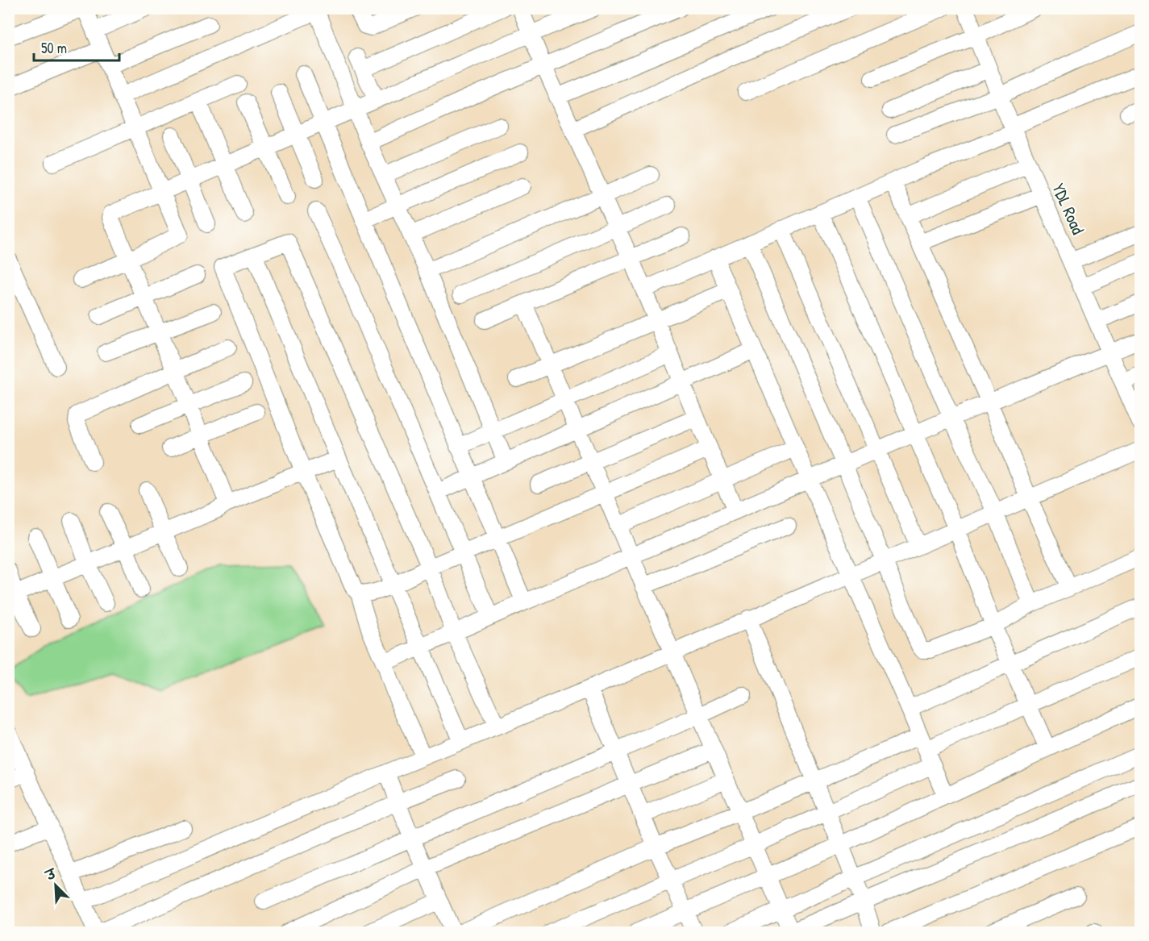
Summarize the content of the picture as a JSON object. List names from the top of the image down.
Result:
{
  "streets": {
    "street": ["YDL Road"]
  },
  "scale_bar": "50 m",
  "north": "top left"
}
